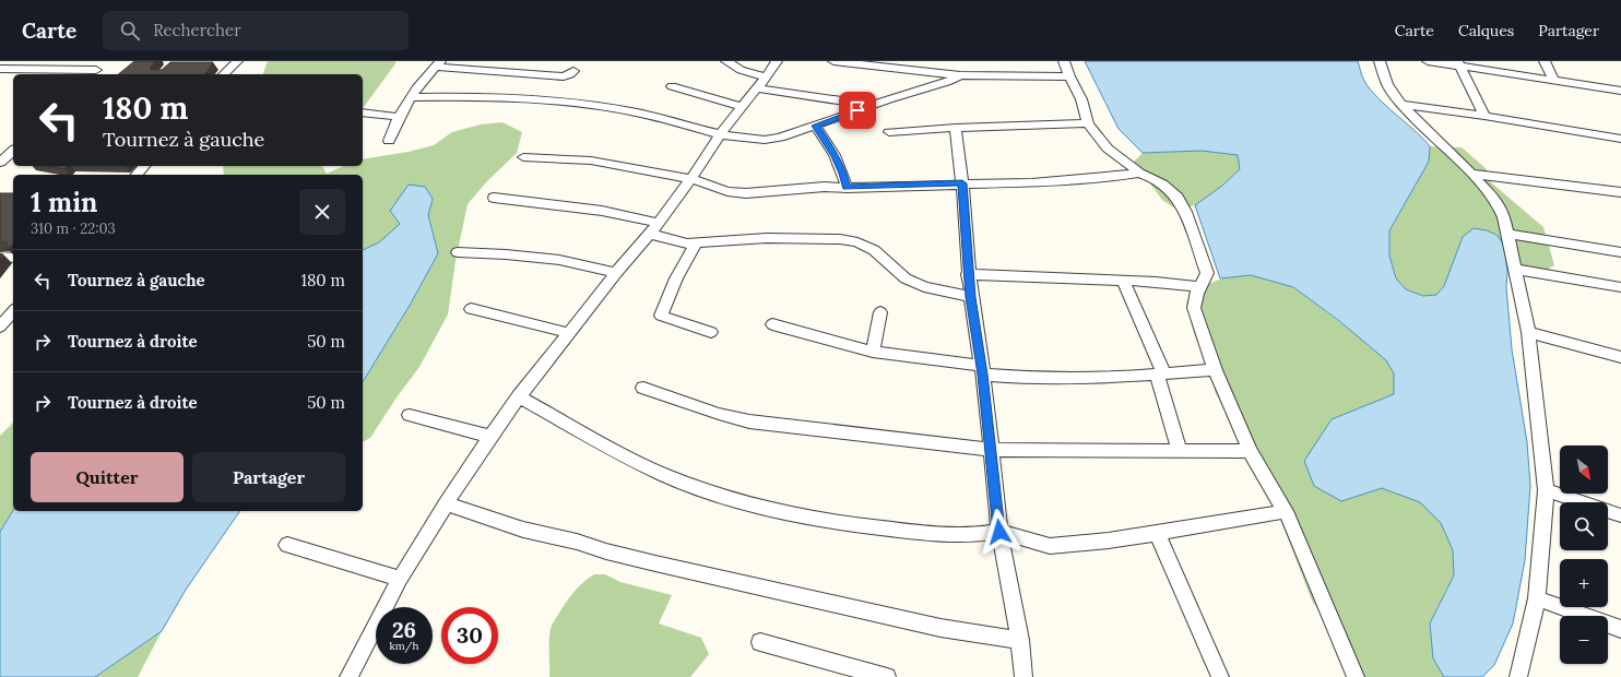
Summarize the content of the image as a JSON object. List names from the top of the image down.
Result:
{
  "north": "bottom right",
  "page": {
    "header": "Carte",
    "search": "Rechercher",
    "nav": ["Carte", "Calques", "Partager"],
    "turn": ["180 m", "Tournez à gauche"],
    "heading": ["1 min", "310 m · 22:03"],
    "list": [
      {
        "name": "Tournez à gauche",
        "value": "180 m"
      },
      {
        "name": "Tournez à droite",
        "value": "50 m"
      },
      {
        "name": "Tournez à droite",
        "value": "50 m"
      }
    ],
    "buttons": ["Quitter", "Partager"],
    "map_buttons": ["+", "−"],
    "speed": "26 km/h",
    "limit": "30"
  }
}
